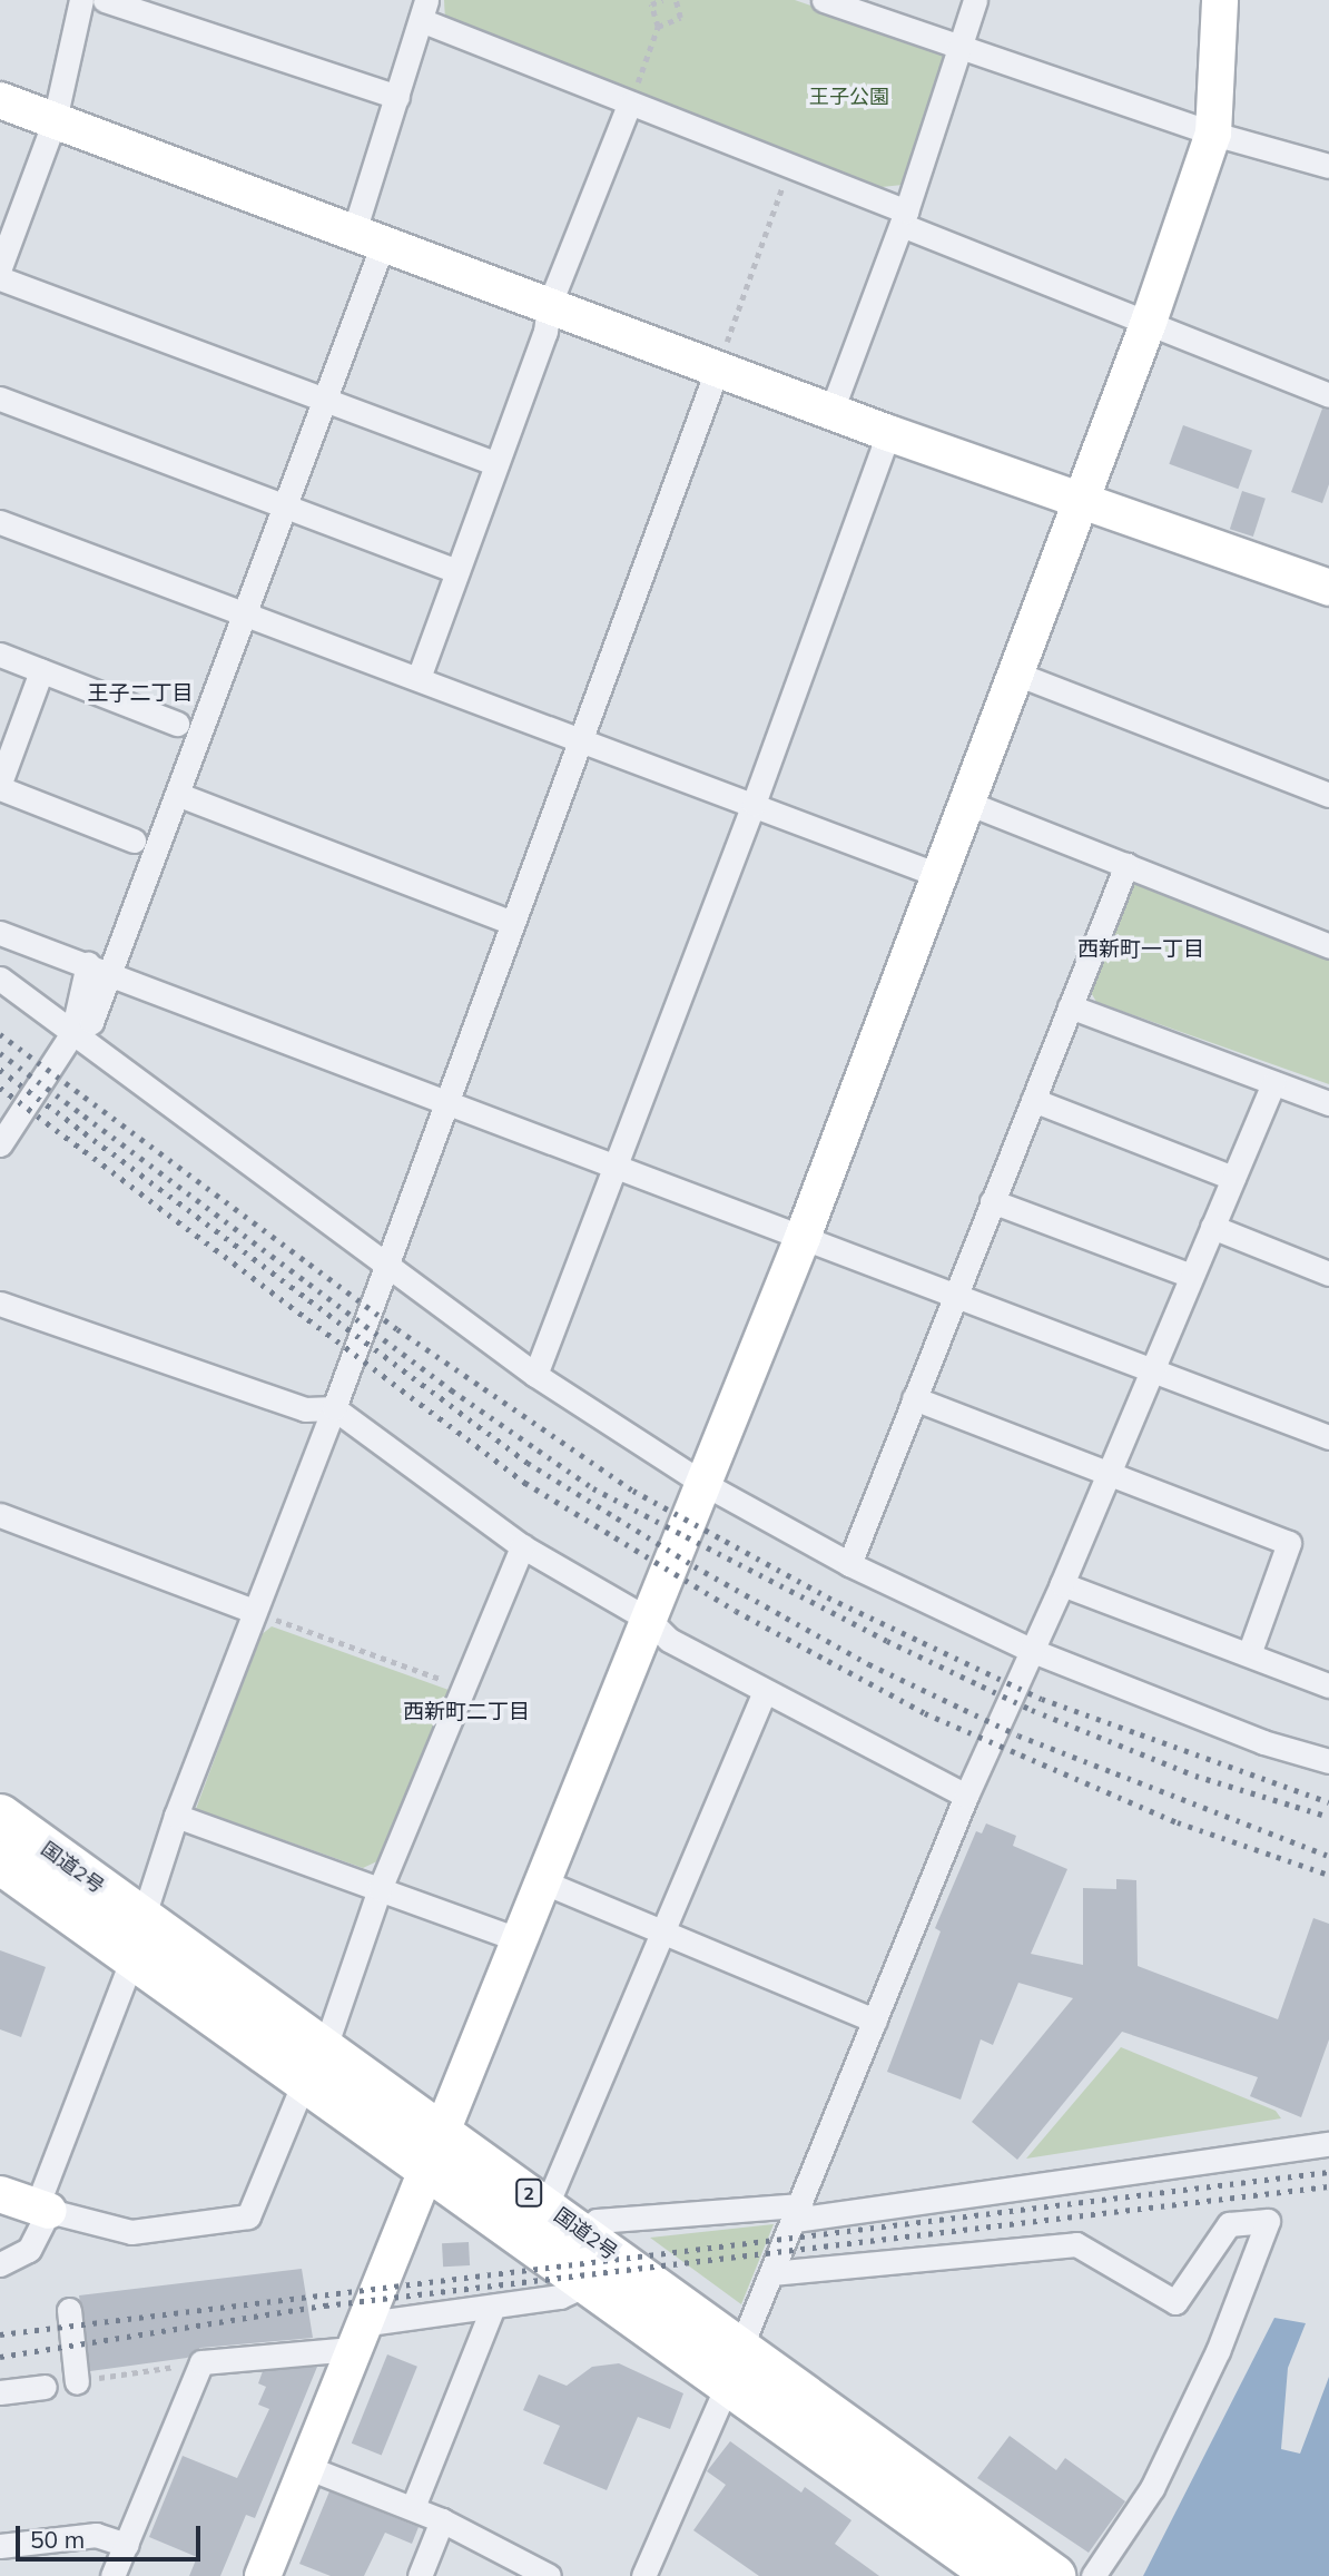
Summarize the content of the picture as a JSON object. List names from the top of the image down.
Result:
{
  "streets": {
    "highway": ["国道2号", "2"]
  },
  "districts": ["王子二丁目", "西新町一丁目", "西新町二丁目"],
  "parks": ["王子公園"],
  "scale_bar": "50 m"
}
